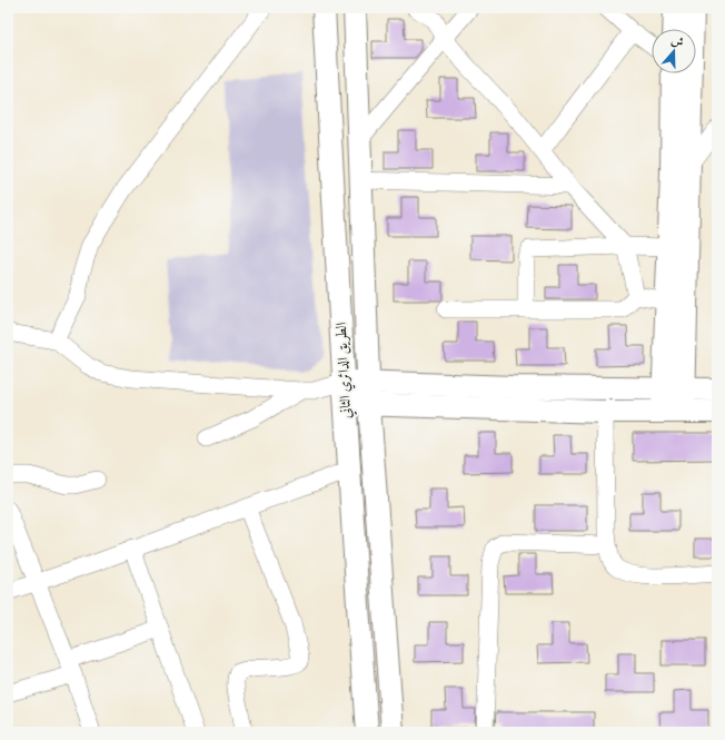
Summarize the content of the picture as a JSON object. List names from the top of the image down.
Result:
{
  "streets": {
    "main road": ["الطريق الدائري الثاني"]
  },
  "north": "top"
}
